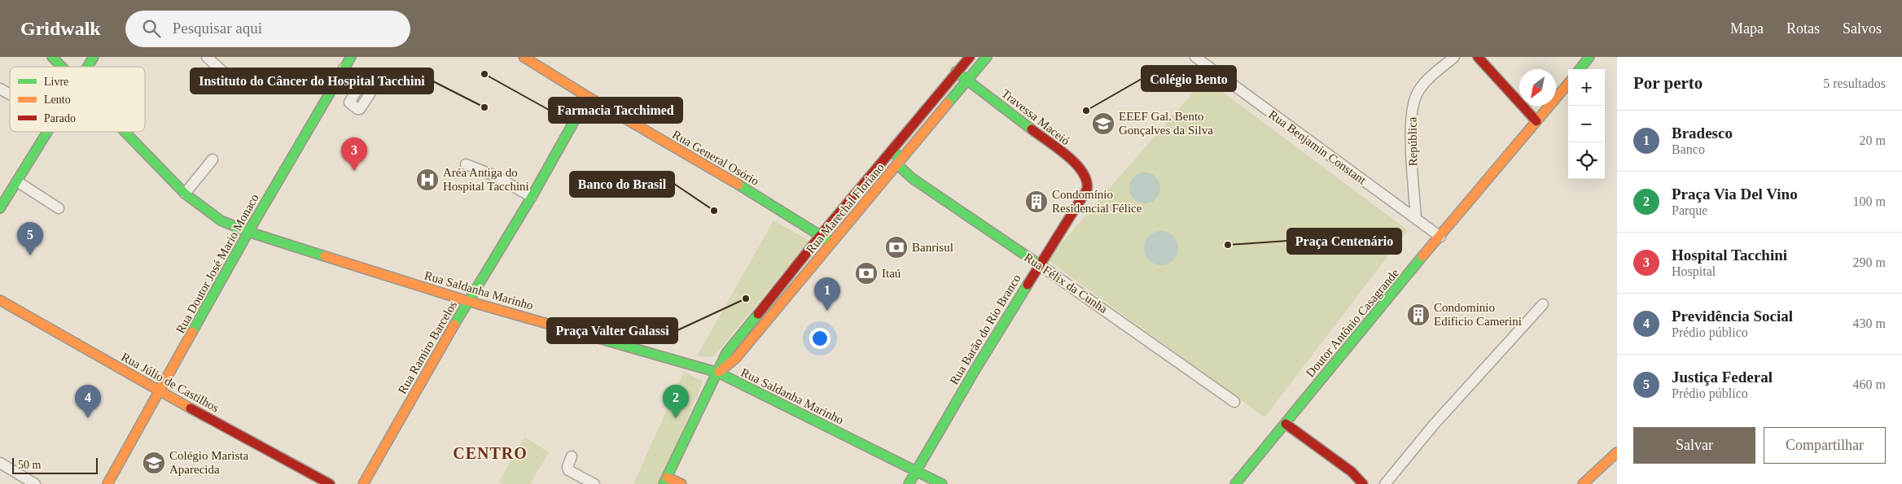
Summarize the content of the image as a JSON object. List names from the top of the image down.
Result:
{
  "streets": {
    "street": [
      "Travessa Maceió",
      "República",
      "Rua Benjamin Constant",
      "Rua General Osório",
      "Rua Marechal Floriano",
      "Rua Doutor José Mario Monaco",
      "Rua Félix da Cunha",
      "Rua Saldanha Marinho",
      "Doutor Antônio Casagrande",
      "Rua Barão do Rio Branco",
      "Rua Ramiro Barcelos",
      "Rua Júlio de Castilhos"
    ]
  },
  "crossings": [
    ["Travessa Maceió", "Rua Marechal Floriano"],
    ["Travessa Maceió", "Rua Barão do Rio Branco"],
    ["República", "Rua Benjamin Constant"],
    ["Rua Benjamin Constant", "Doutor Antônio Casagrande"],
    ["Rua General Osório", "Rua Marechal Floriano"],
    ["Rua General Osório", "Rua Ramiro Barcelos"],
    ["Rua Marechal Floriano", "Rua Félix da Cunha"],
    ["Rua Marechal Floriano", "Rua Saldanha Marinho"],
    ["Rua Doutor José Mario Monaco", "Rua Saldanha Marinho"],
    ["Rua Doutor José Mario Monaco", "Rua Júlio de Castilhos"],
    ["Rua Félix da Cunha", "Rua Barão do Rio Branco"],
    ["Rua Saldanha Marinho", "Rua Barão do Rio Branco"],
    ["Rua Saldanha Marinho", "Rua Ramiro Barcelos"]
  ],
  "districts": ["CENTRO"],
  "places": {
    "other": [
      "Farmacia Tacchimed",
      "Instituto do Câncer do Hospital Tacchini",
      "Colégio Bento",
      "Banco do Brasil",
      "Praça Centenário",
      "Praça Valter Galassi"
    ],
    "school or university": ["EEEF Gal. Bento Gonçalves da Silva", "Colégio Marista Aparecida"],
    "hospital": ["Aréa Antiga do Hospital Tacchini"],
    "building": ["Condomínio Residencial Félice", "Condominio Edificio Camerini"],
    "bank": ["Banrisul", "Itaú"]
  },
  "legend": ["Livre", "Lento", "Parado"],
  "scale_bar": "50 m",
  "north": "bottom left",
  "page": {
    "header": "Gridwalk",
    "search": "Pesquisar aqui",
    "nav": ["Mapa", "Rotas", "Salvos"],
    "heading": ["Por perto", "5 resultados"],
    "map_buttons": ["+", "−"],
    "list": [
      {
        "mark": "1",
        "name": "Bradesco",
        "note": "Banco",
        "value": "20 m"
      },
      {
        "mark": "2",
        "name": "Praça Via Del Vino",
        "note": "Parque",
        "value": "100 m"
      },
      {
        "mark": "3",
        "name": "Hospital Tacchini",
        "note": "Hospital",
        "value": "290 m"
      },
      {
        "mark": "4",
        "name": "Previdência Social",
        "note": "Prédio público",
        "value": "430 m"
      },
      {
        "mark": "5",
        "name": "Justiça Federal",
        "note": "Prédio público",
        "value": "460 m"
      }
    ],
    "pins": [
      "3",
      "5",
      "1",
      "2",
      "4"
    ],
    "buttons": ["Salvar", "Compartilhar"],
    "scale": "50 m"
  }
}
